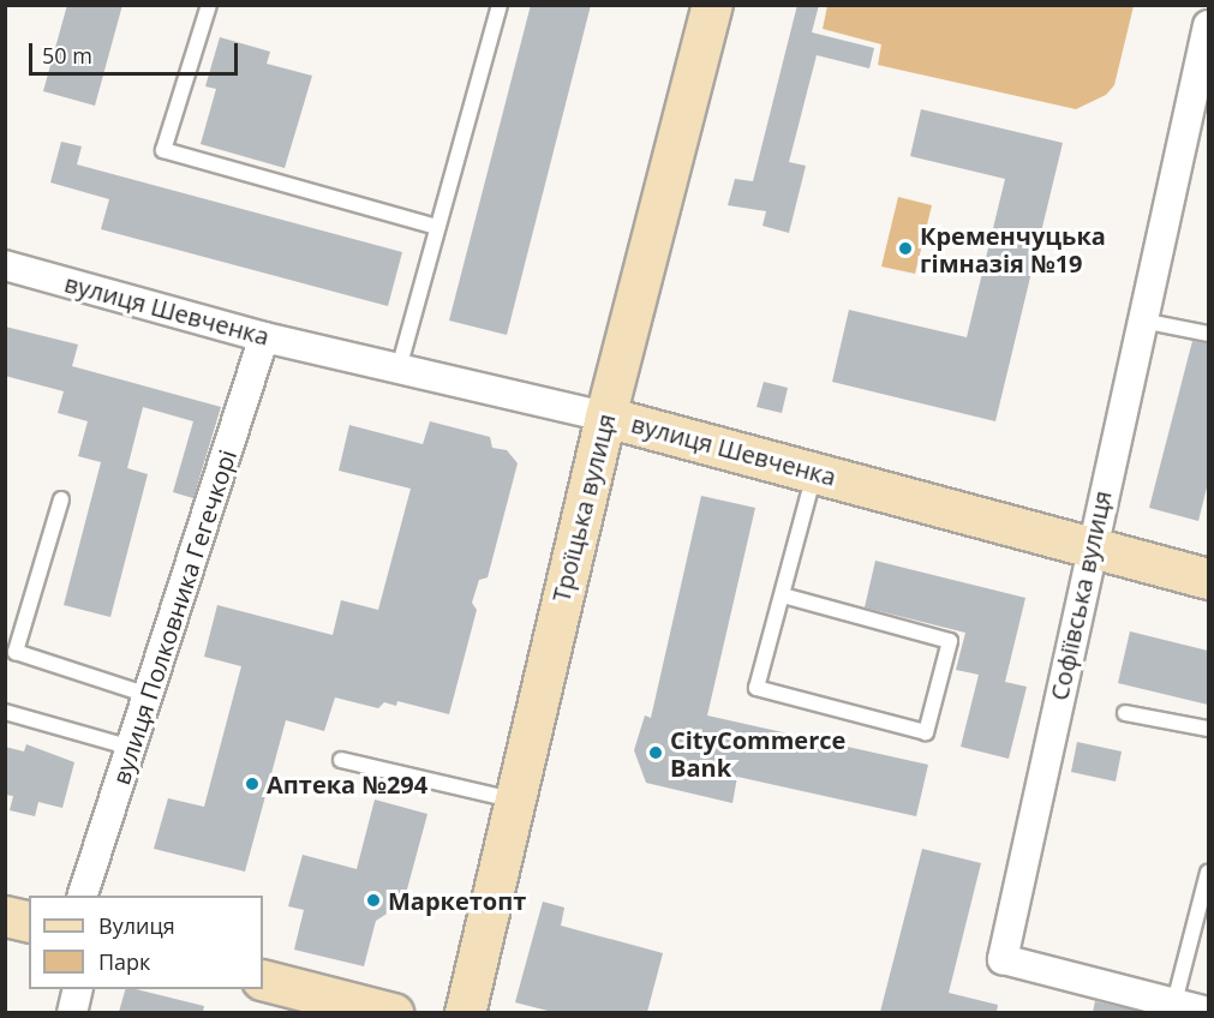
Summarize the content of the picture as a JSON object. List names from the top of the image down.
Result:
{
  "streets": {
    "main road": ["вулиця Шевченка", "Троїцька вулиця"],
    "street": ["Софіївська вулиця", "вулиця Полковника Гегечкорі"]
  },
  "crossings": [
    ["вулиця Шевченка", "Троїцька вулиця"],
    ["вулиця Шевченка", "Софіївська вулиця"],
    ["вулиця Шевченка", "вулиця Полковника Гегечкорі"]
  ],
  "places": [
    "Кременчуцька гімназія №19",
    "CityCommerce Bank",
    "Аптека №294",
    "Маркетопт"
  ],
  "legend": ["Вулиця", "Парк"],
  "scale_bar": "50 m"
}
